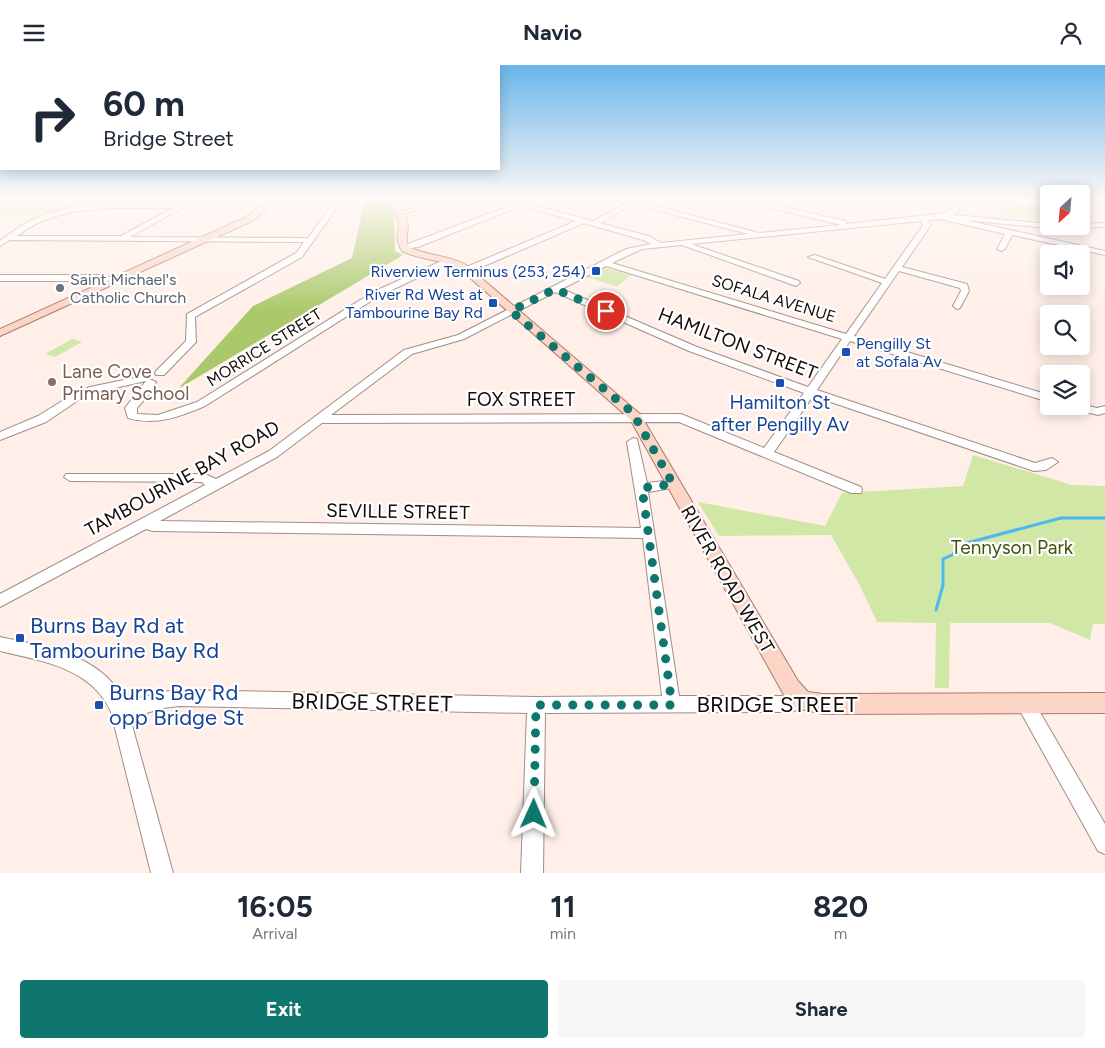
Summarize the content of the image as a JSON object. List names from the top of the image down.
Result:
{
  "streets": {
    "main road": ["RIVER ROAD WEST", "BRIDGE STREET"],
    "street": [
      "SOFALA AVENUE",
      "HAMILTON STREET",
      "MORRICE STREET",
      "FOX STREET",
      "TAMBOURINE BAY ROAD",
      "SEVILLE STREET"
    ]
  },
  "crossings": [
    ["SOFALA AVENUE", "TAMBOURINE BAY ROAD"],
    ["HAMILTON STREET", "TAMBOURINE BAY ROAD"],
    ["MORRICE STREET", "RIVER ROAD WEST"],
    ["FOX STREET", "TAMBOURINE BAY ROAD"],
    ["FOX STREET", "RIVER ROAD WEST"],
    ["TAMBOURINE BAY ROAD", "SEVILLE STREET"],
    ["TAMBOURINE BAY ROAD", "RIVER ROAD WEST"],
    ["RIVER ROAD WEST", "BRIDGE STREET"]
  ],
  "parks": ["Tennyson Park"],
  "places": {
    "transit": [
      "Riverview Terminus (253, 254)",
      "River Rd West at Tambourine Bay Rd",
      "Pengilly St at Sofala Av",
      "Hamilton St after Pengilly Av",
      "Burns Bay Rd at Tambourine Bay Rd",
      "Burns Bay Rd opp Bridge St"
    ],
    "other": ["Saint Michael's Catholic Church", "Lane Cove Primary School"]
  },
  "north": "bottom left",
  "page": {
    "header": "Navio",
    "turn": ["60 m", "Bridge Street"],
    "eta": [
      "16:05",
      "Arrival",
      "11",
      "min",
      "820",
      "m"
    ],
    "buttons": ["Exit", "Share"]
  }
}
